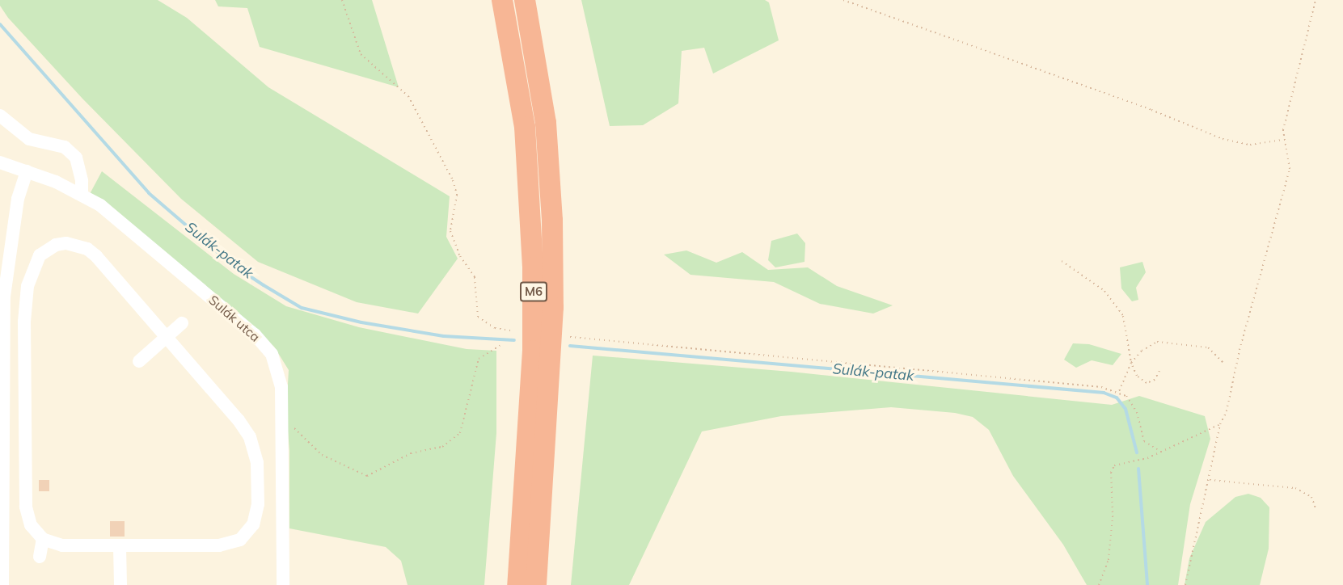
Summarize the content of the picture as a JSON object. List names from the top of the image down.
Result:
{
  "streets": {
    "highway": ["M6"],
    "street": ["Sulák utca"]
  },
  "water": ["Sulák-patak"]
}
